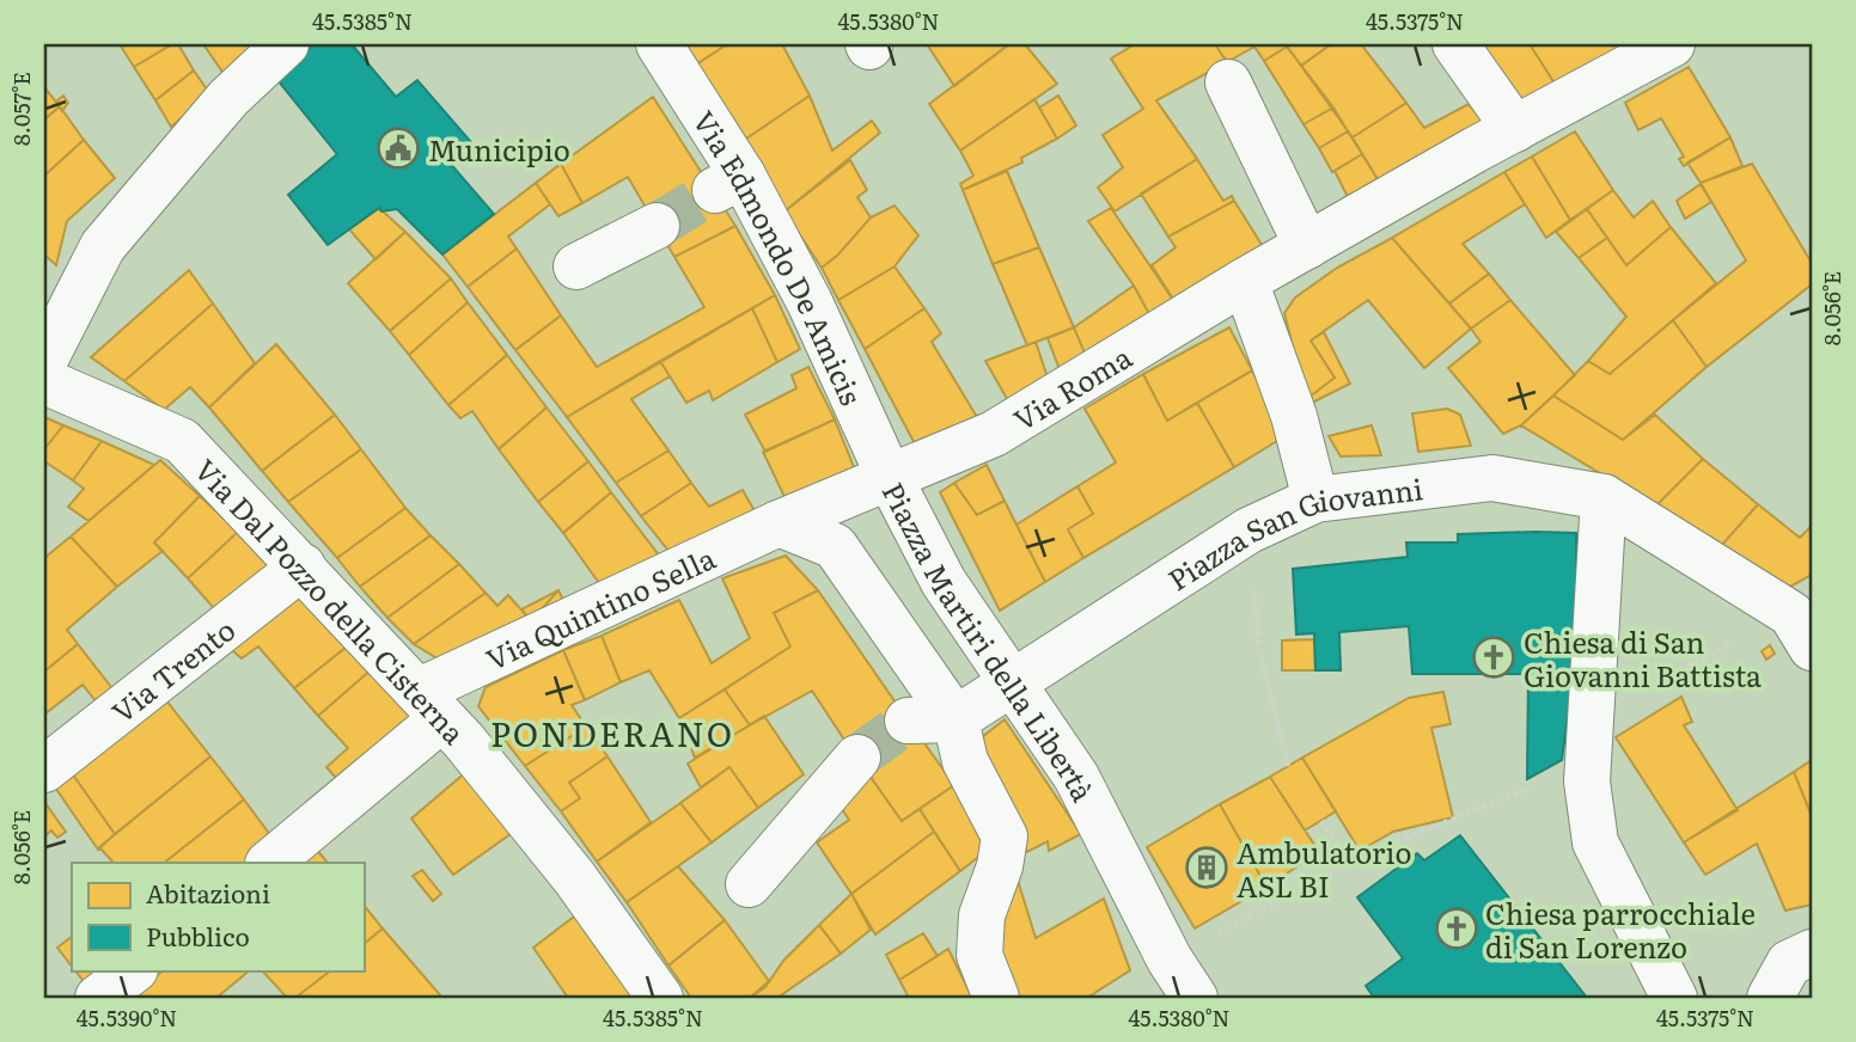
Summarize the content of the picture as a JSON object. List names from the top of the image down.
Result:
{
  "streets": {
    "street": [
      "Via Edmondo De Amicis",
      "Via Roma",
      "Piazza San Giovanni",
      "Via Dal Pozzo della Cisterna",
      "Via Quintino Sella",
      "Piazza Martiri della Libertà",
      "Via Trento"
    ]
  },
  "crossings": [
    ["Via Edmondo De Amicis", "Via Roma"],
    ["Via Edmondo De Amicis", "Piazza Martiri della Libertà"],
    ["Via Roma", "Piazza Martiri della Libertà"],
    ["Piazza San Giovanni", "Piazza Martiri della Libertà"],
    ["Via Dal Pozzo della Cisterna", "Via Quintino Sella"],
    ["Via Dal Pozzo della Cisterna", "Via Trento"],
    ["Via Quintino Sella", "Piazza Martiri della Libertà"]
  ],
  "districts": ["PONDERANO"],
  "places": {
    "public building": ["Municipio"],
    "church": ["Chiesa di San Giovanni Battista", "Chiesa parrocchiale di San Lorenzo"],
    "building": ["Ambulatorio ASL BI"]
  },
  "legend": ["Abitazioni", "Pubblico"],
  "coordinates": [
    "45.5385°N",
    "45.5380°N",
    "45.5375°N",
    "8.057°E",
    "8.056°E",
    "45.5390°N"
  ]
}
